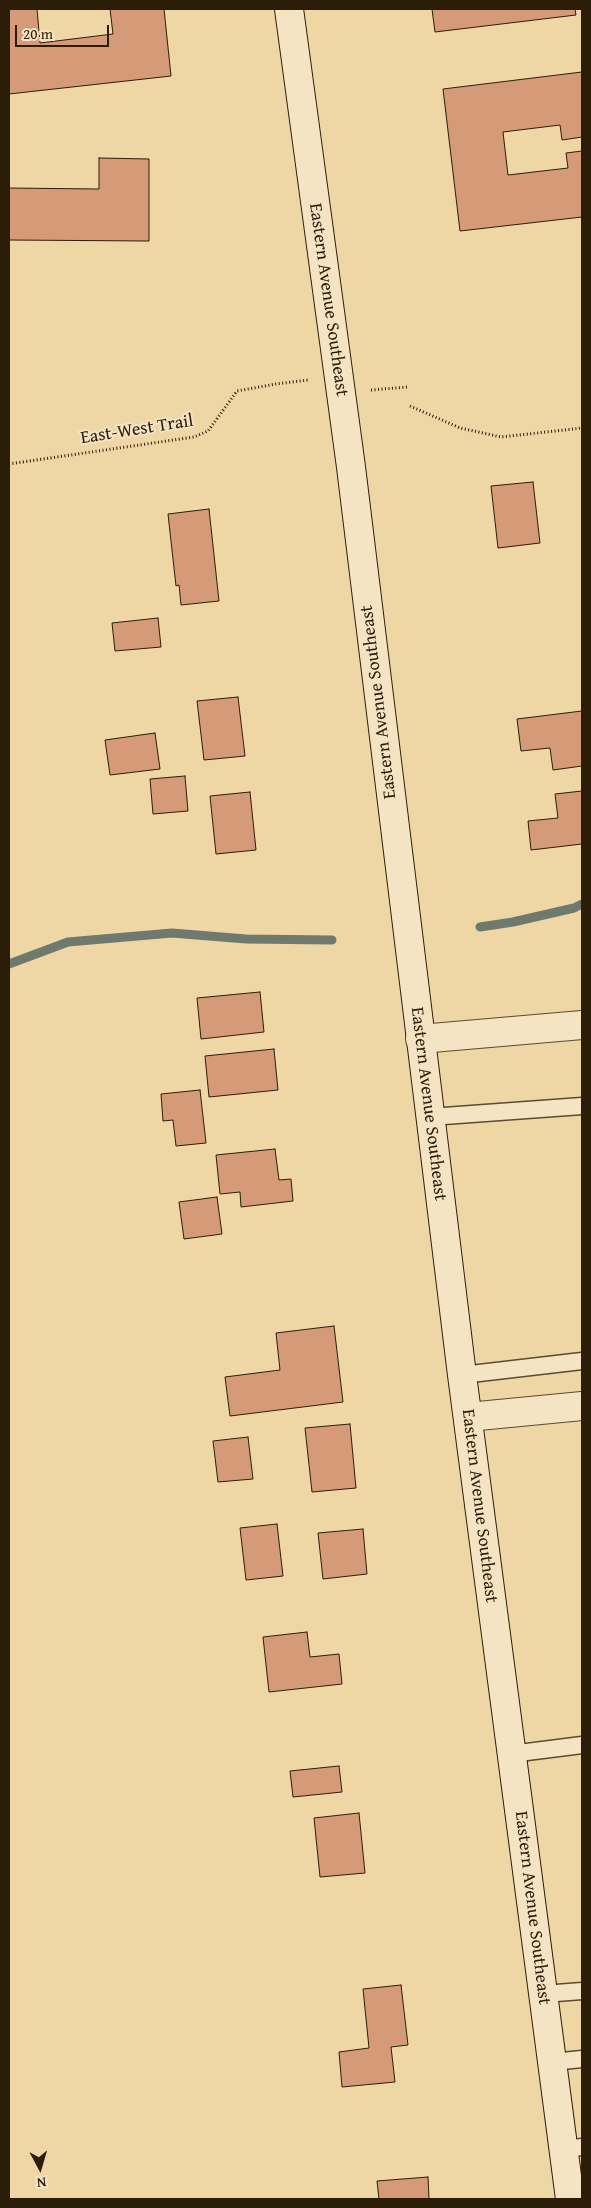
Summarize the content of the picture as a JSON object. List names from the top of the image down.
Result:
{
  "streets": {
    "street": ["Eastern Avenue Southeast"],
    "path": ["East-West Trail"]
  },
  "crossings": [
    ["Eastern Avenue Southeast", "East-West Trail"]
  ],
  "scale_bar": "20 m",
  "north": "bottom"
}
